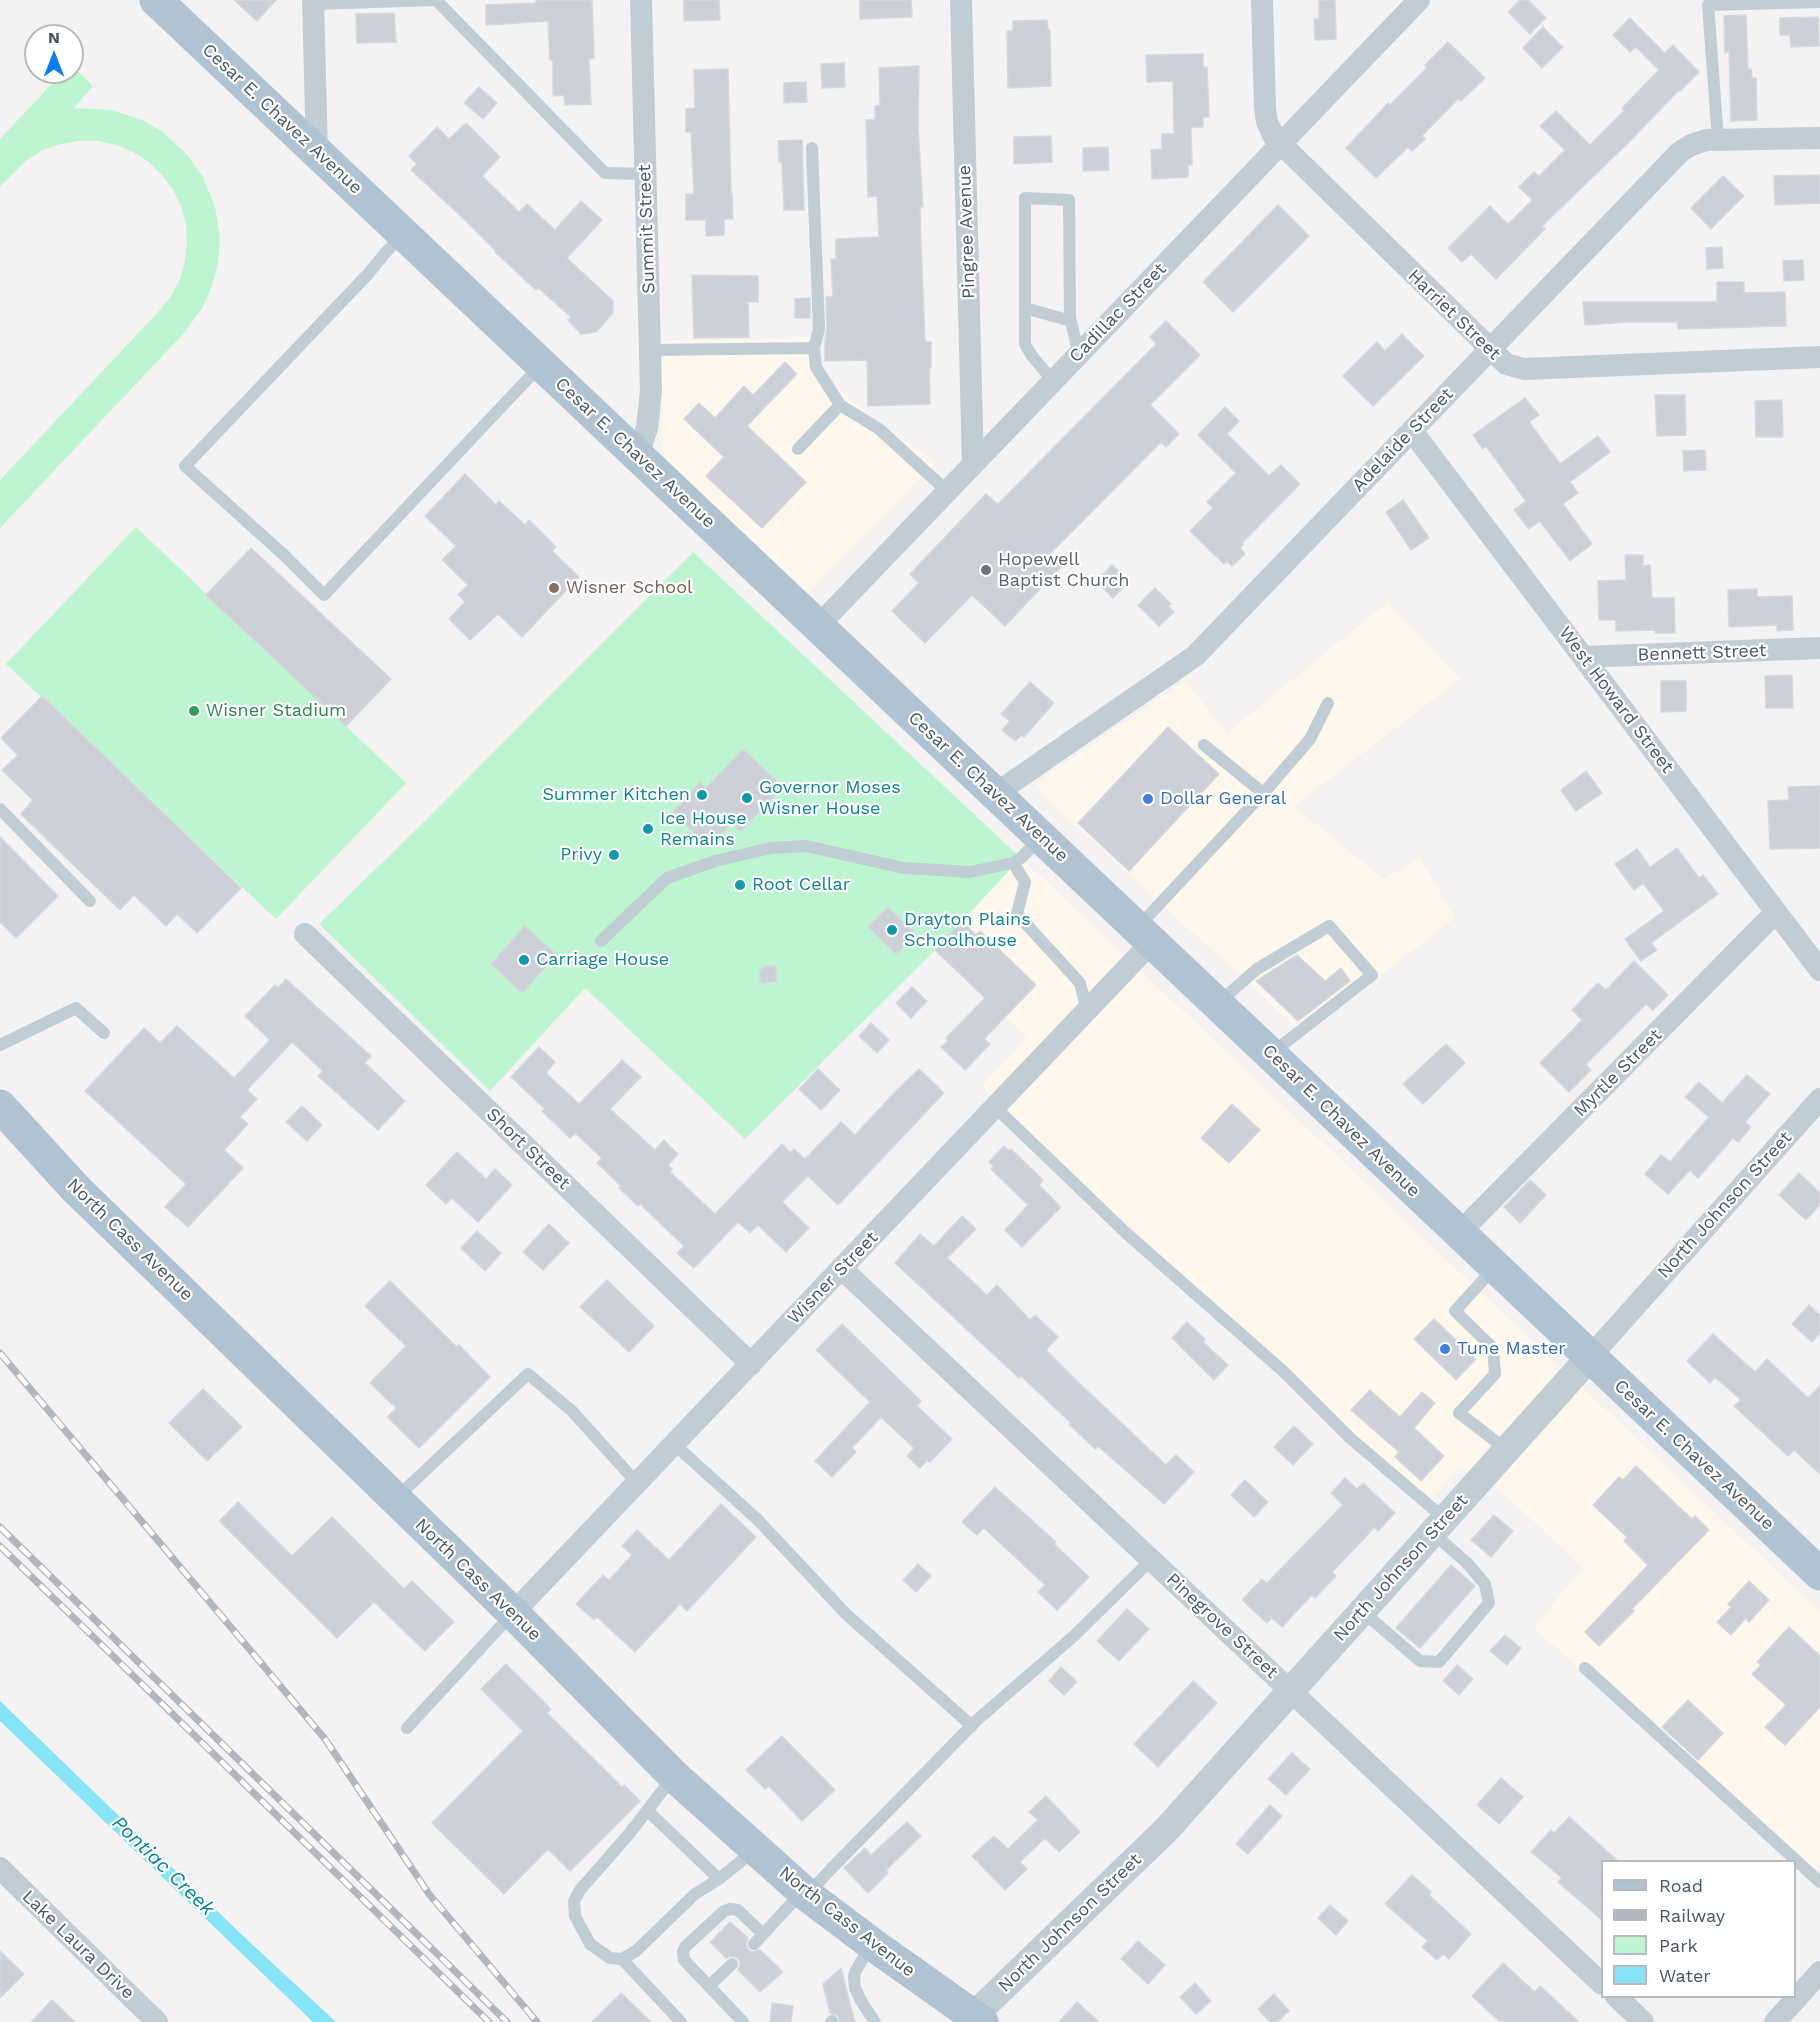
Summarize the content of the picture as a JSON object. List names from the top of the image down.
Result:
{
  "streets": {
    "main road": ["Cesar E. Chavez Avenue", "North Cass Avenue"],
    "street": [
      "Summit Street",
      "Pingree Avenue",
      "Cadillac Street",
      "Harriet Street",
      "Adelaide Street",
      "Bennett Street",
      "West Howard Street",
      "Myrtle Street",
      "Short Street",
      "North Johnson Street",
      "Wisner Street",
      "Pinegrove Street",
      "Lake Laura Drive"
    ]
  },
  "crossings": [
    ["Cesar E. Chavez Avenue", "Summit Street"],
    ["Cesar E. Chavez Avenue", "Cadillac Street"],
    ["Cesar E. Chavez Avenue", "Adelaide Street"],
    ["Cesar E. Chavez Avenue", "Myrtle Street"],
    ["Cesar E. Chavez Avenue", "North Johnson Street"],
    ["Cesar E. Chavez Avenue", "Wisner Street"],
    ["Pingree Avenue", "Cadillac Street"],
    ["Cadillac Street", "Harriet Street"],
    ["Harriet Street", "Adelaide Street"],
    ["Adelaide Street", "West Howard Street"],
    ["Bennett Street", "West Howard Street"],
    ["West Howard Street", "Myrtle Street"],
    ["Short Street", "Wisner Street"],
    ["North Johnson Street", "North Cass Avenue"],
    ["North Johnson Street", "Pinegrove Street"],
    ["North Cass Avenue", "Wisner Street"],
    ["Wisner Street", "Pinegrove Street"]
  ],
  "water": ["Pontiac Creek"],
  "places": [
    "Hopewell Baptist Church",
    "Wisner School",
    "Wisner Stadium",
    "Summer Kitchen",
    "Governor Moses Wisner House",
    "Dollar General",
    "Ice House Remains",
    "Privy",
    "Root Cellar",
    "Drayton Plains Schoolhouse",
    "Carriage House",
    "Tune Master"
  ],
  "legend": [
    "Road",
    "Railway",
    "Park",
    "Water"
  ],
  "north": "top"
}
